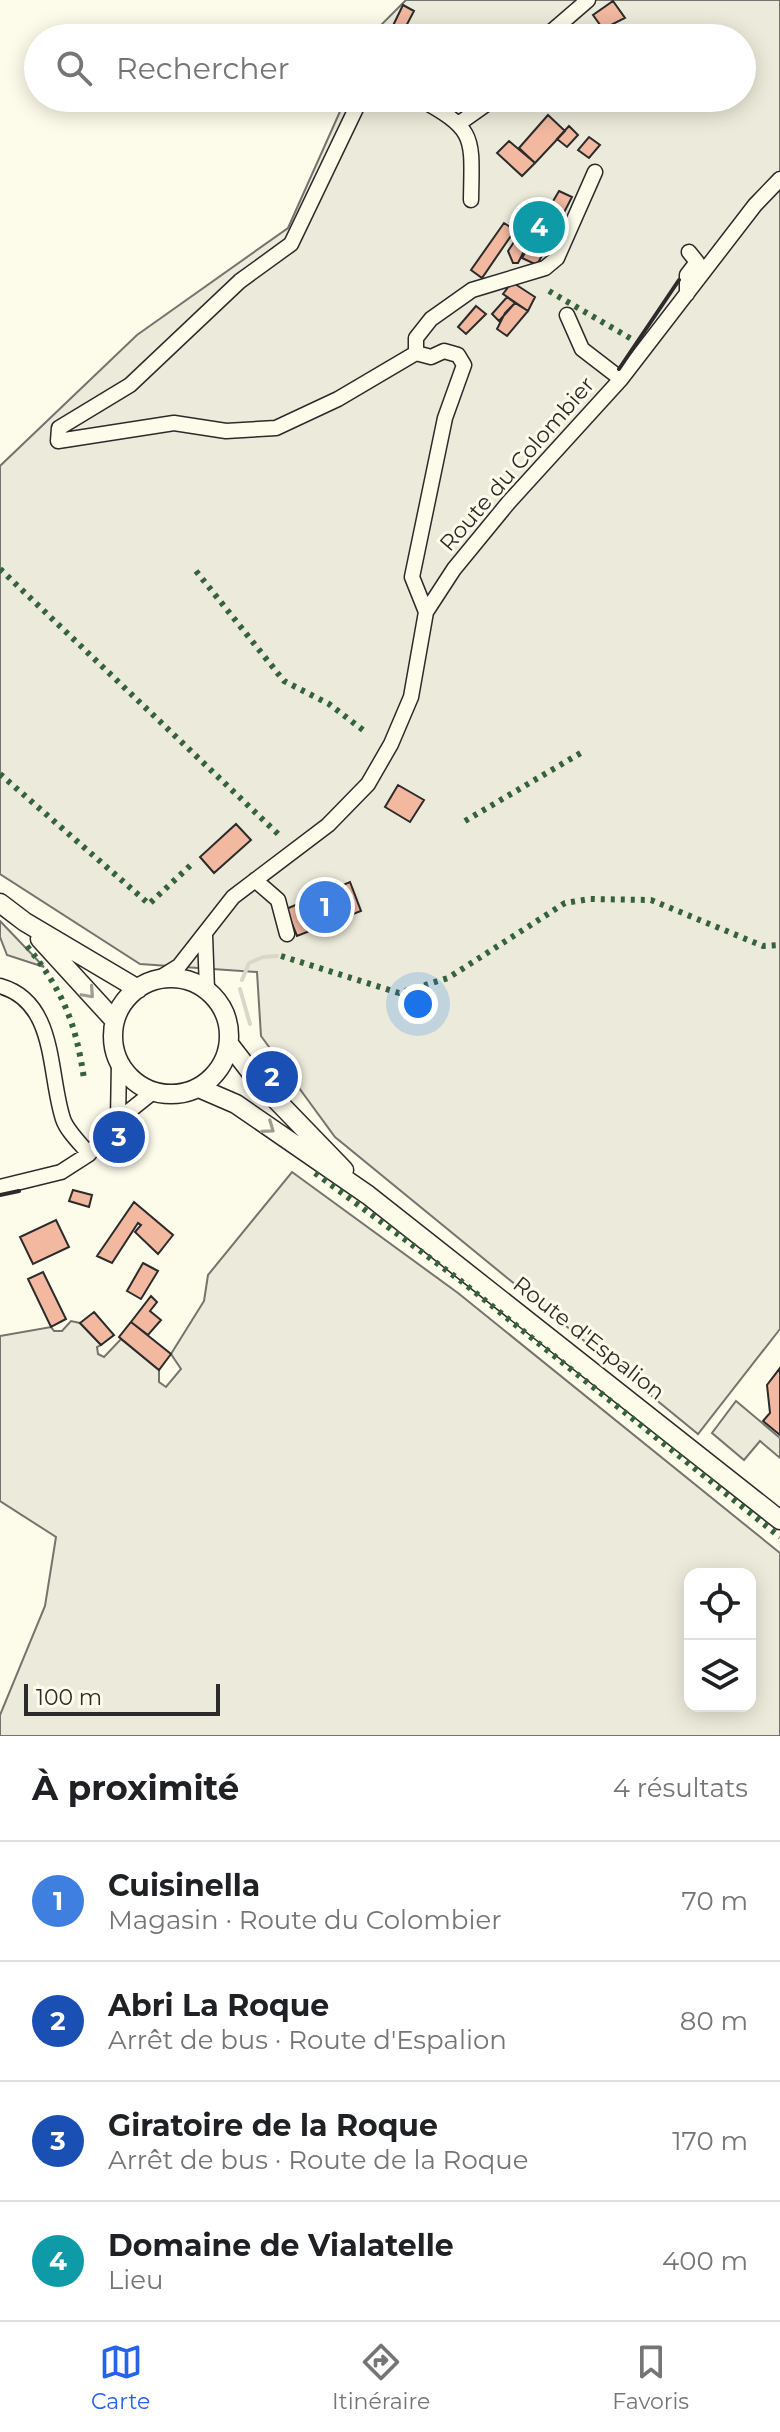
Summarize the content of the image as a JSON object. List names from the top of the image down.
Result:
{
  "streets": {
    "main road": ["Route d'Espalion"],
    "street": ["Route du Colombier"]
  },
  "crossings": [
    ["Route du Colombier", "Route d'Espalion"]
  ],
  "scale_bar": "100 m",
  "page": {
    "search": "Rechercher",
    "pins": [
      "4",
      "1",
      "2",
      "3"
    ],
    "scale": "100 m",
    "heading": ["À proximité", "4 résultats"],
    "list": [
      {
        "mark": "1",
        "name": "Cuisinella",
        "note": "Magasin · Route du Colombier",
        "value": "70 m"
      },
      {
        "mark": "2",
        "name": "Abri La Roque",
        "note": "Arrêt de bus · Route d'Espalion",
        "value": "80 m"
      },
      {
        "mark": "3",
        "name": "Giratoire de la Roque",
        "note": "Arrêt de bus · Route de la Roque",
        "value": "170 m"
      },
      {
        "mark": "4",
        "name": "Domaine de Vialatelle",
        "note": "Lieu",
        "value": "400 m"
      }
    ],
    "nav": ["Carte", "Itinéraire", "Favoris"]
  }
}
